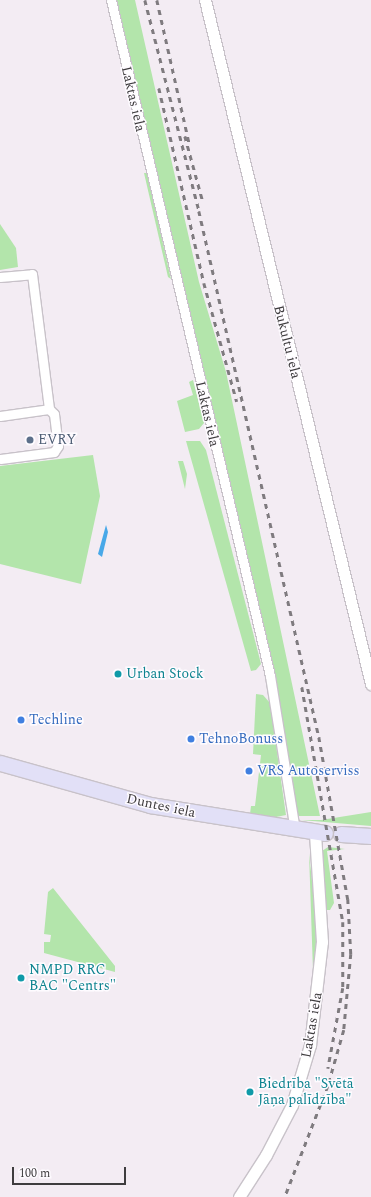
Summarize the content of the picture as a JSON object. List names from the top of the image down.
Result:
{
  "streets": {
    "main road": ["Duntes iela"],
    "street": ["Laktas iela", "Bukultu iela"]
  },
  "crossings": [
    ["Laktas iela", "Duntes iela"]
  ],
  "places": [
    "EVRY",
    "Urban Stock",
    "Techline",
    "TehnoBonuss",
    "VRS Autoserviss",
    "NMPD RRC BAC \"Centrs\"",
    "Biedrība \"Svētā Jāņa palīdzība\""
  ],
  "scale_bar": "100 m"
}
